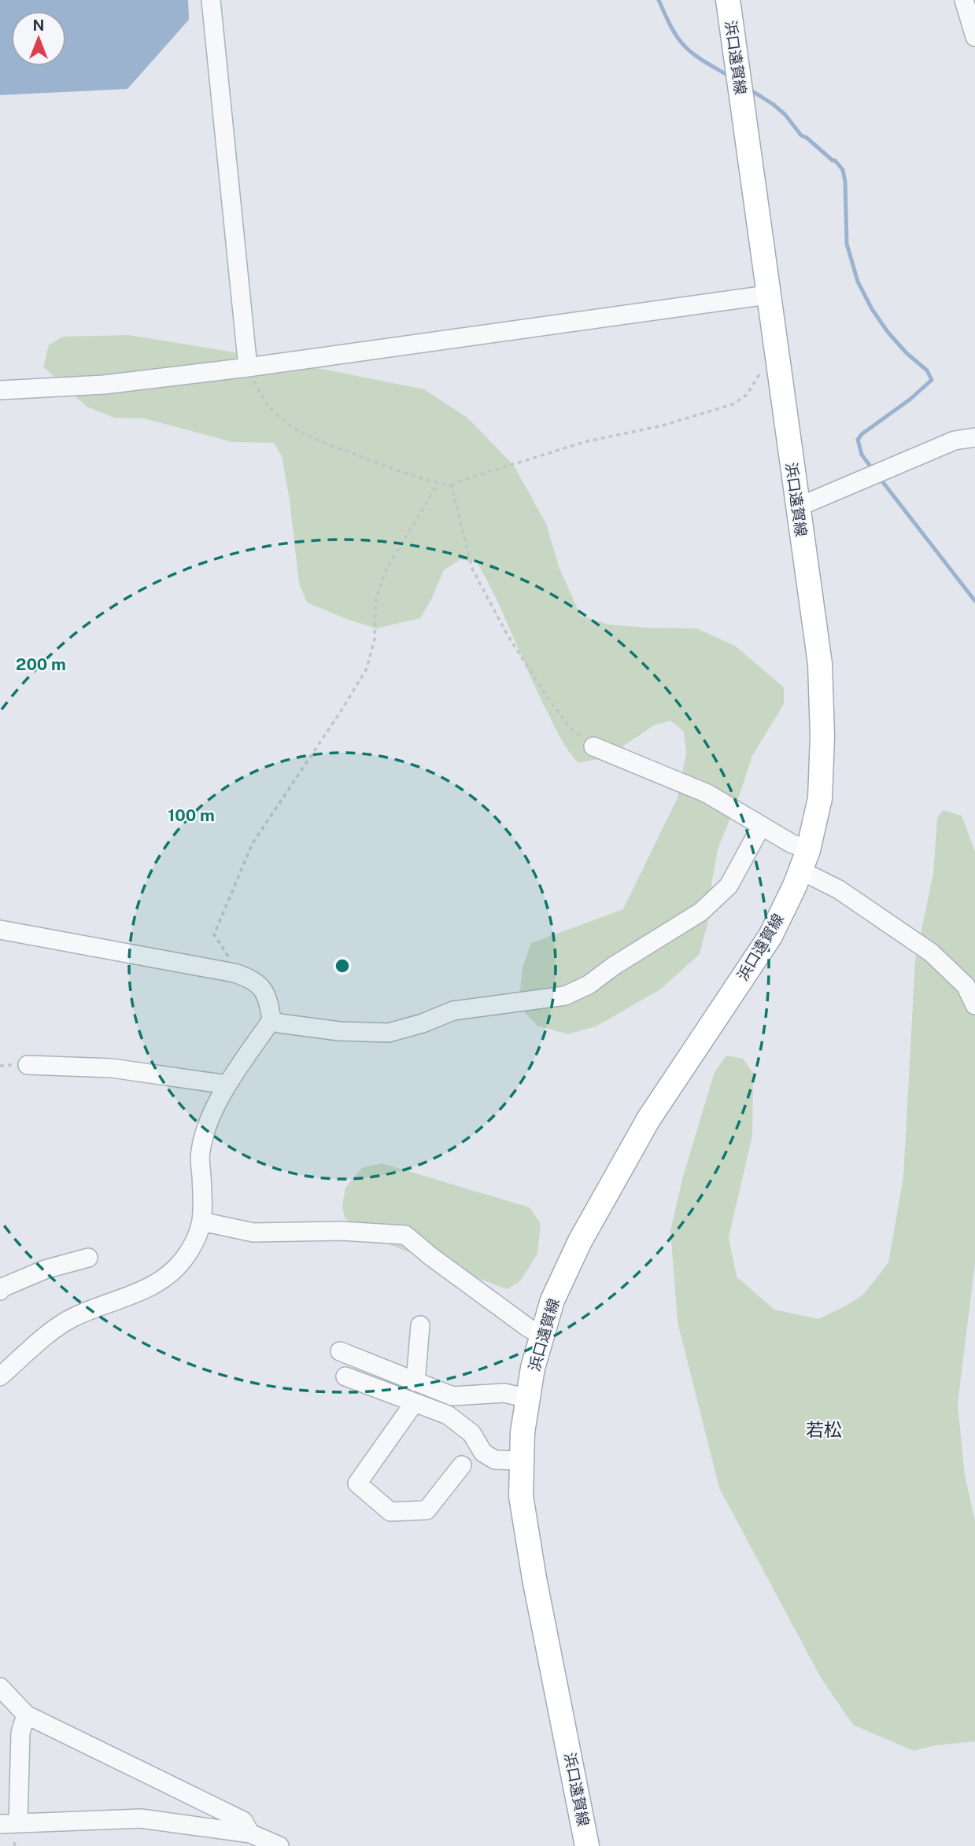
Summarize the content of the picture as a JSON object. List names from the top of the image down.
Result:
{
  "streets": {
    "main road": ["浜口遠賀線"]
  },
  "districts": ["若松"],
  "north": "top",
  "rings": ["200 m", "100 m"]
}
